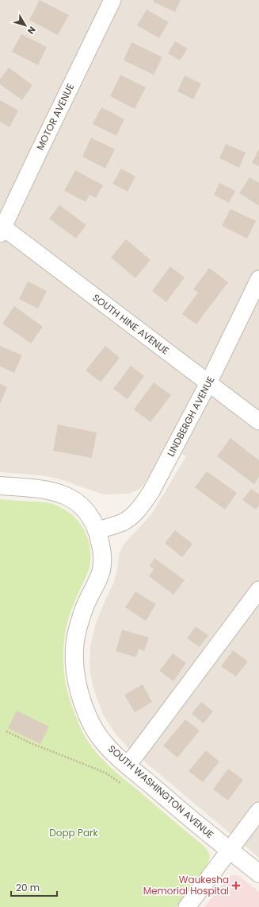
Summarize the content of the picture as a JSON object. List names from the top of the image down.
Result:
{
  "streets": {
    "street": [
      "MOTOR AVENUE",
      "SOUTH HINE AVENUE",
      "LINDBERGH AVENUE",
      "SOUTH WASHINGTON AVENUE"
    ]
  },
  "crossings": [
    ["MOTOR AVENUE", "SOUTH HINE AVENUE"],
    ["SOUTH HINE AVENUE", "LINDBERGH AVENUE"],
    ["LINDBERGH AVENUE", "SOUTH WASHINGTON AVENUE"]
  ],
  "parks": ["Dopp Park"],
  "places": {
    "health": ["Waukesha Memorial Hospital"]
  },
  "scale_bar": "20 m",
  "north": "bottom right"
}
